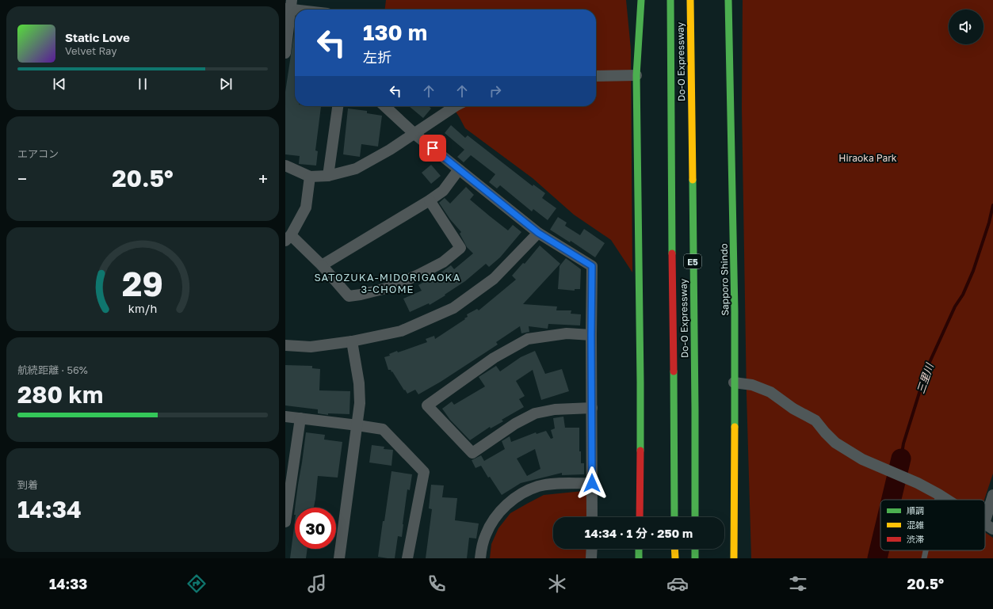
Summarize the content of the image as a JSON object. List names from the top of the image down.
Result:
{
  "streets": {
    "main road": ["Do-O Expressway", "E5", "Sapporo Shindo"]
  },
  "districts": ["SATOZUKA-MIDORIGAOKA 3-CHOME"],
  "water": ["三里川"],
  "parks": ["Hiraoka Park"],
  "legend": ["順調", "混雑", "渋滞"],
  "page": {
    "turn": ["130 m", "左折"],
    "song": ["Static Love", "Velvet Ray"],
    "tile": [
      "エアコン",
      ["航続距離 · 56%", "280 km"],
      ["到着", "14:34"]
    ],
    "heat": ["−", "20.5°", "+"],
    "limit": "30",
    "trip": "14:34 · 1 分 · 250 m",
    "tabs": ["14:33", "20.5°"],
    "gauge": ["29", "km/h"]
  }
}
